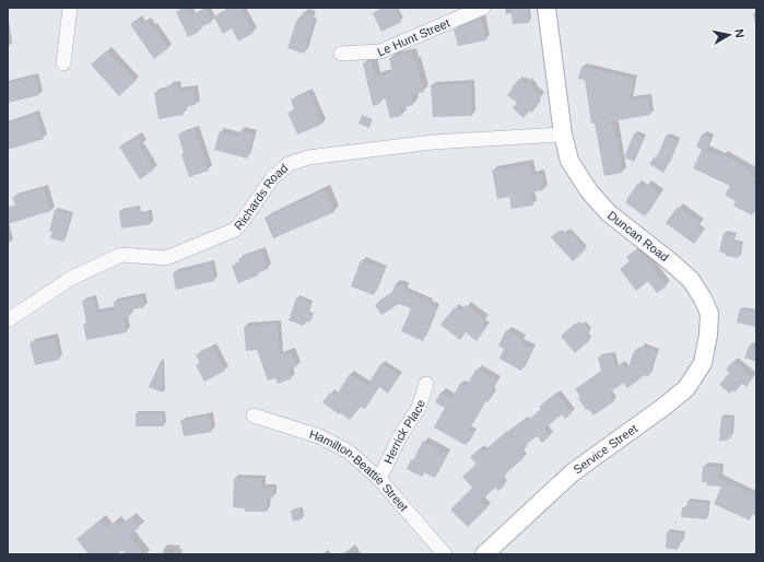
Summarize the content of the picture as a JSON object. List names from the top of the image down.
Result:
{
  "streets": {
    "main road": ["Duncan Road", "Service Street"],
    "street": [
      "Le Hunt Street",
      "Richards Road",
      "Herrick Place",
      "Hamilton-Beattie Street"
    ]
  },
  "crossings": [
    ["Richards Road", "Duncan Road"],
    ["Duncan Road", "Service Street"],
    ["Herrick Place", "Hamilton-Beattie Street"]
  ],
  "north": "right"
}
